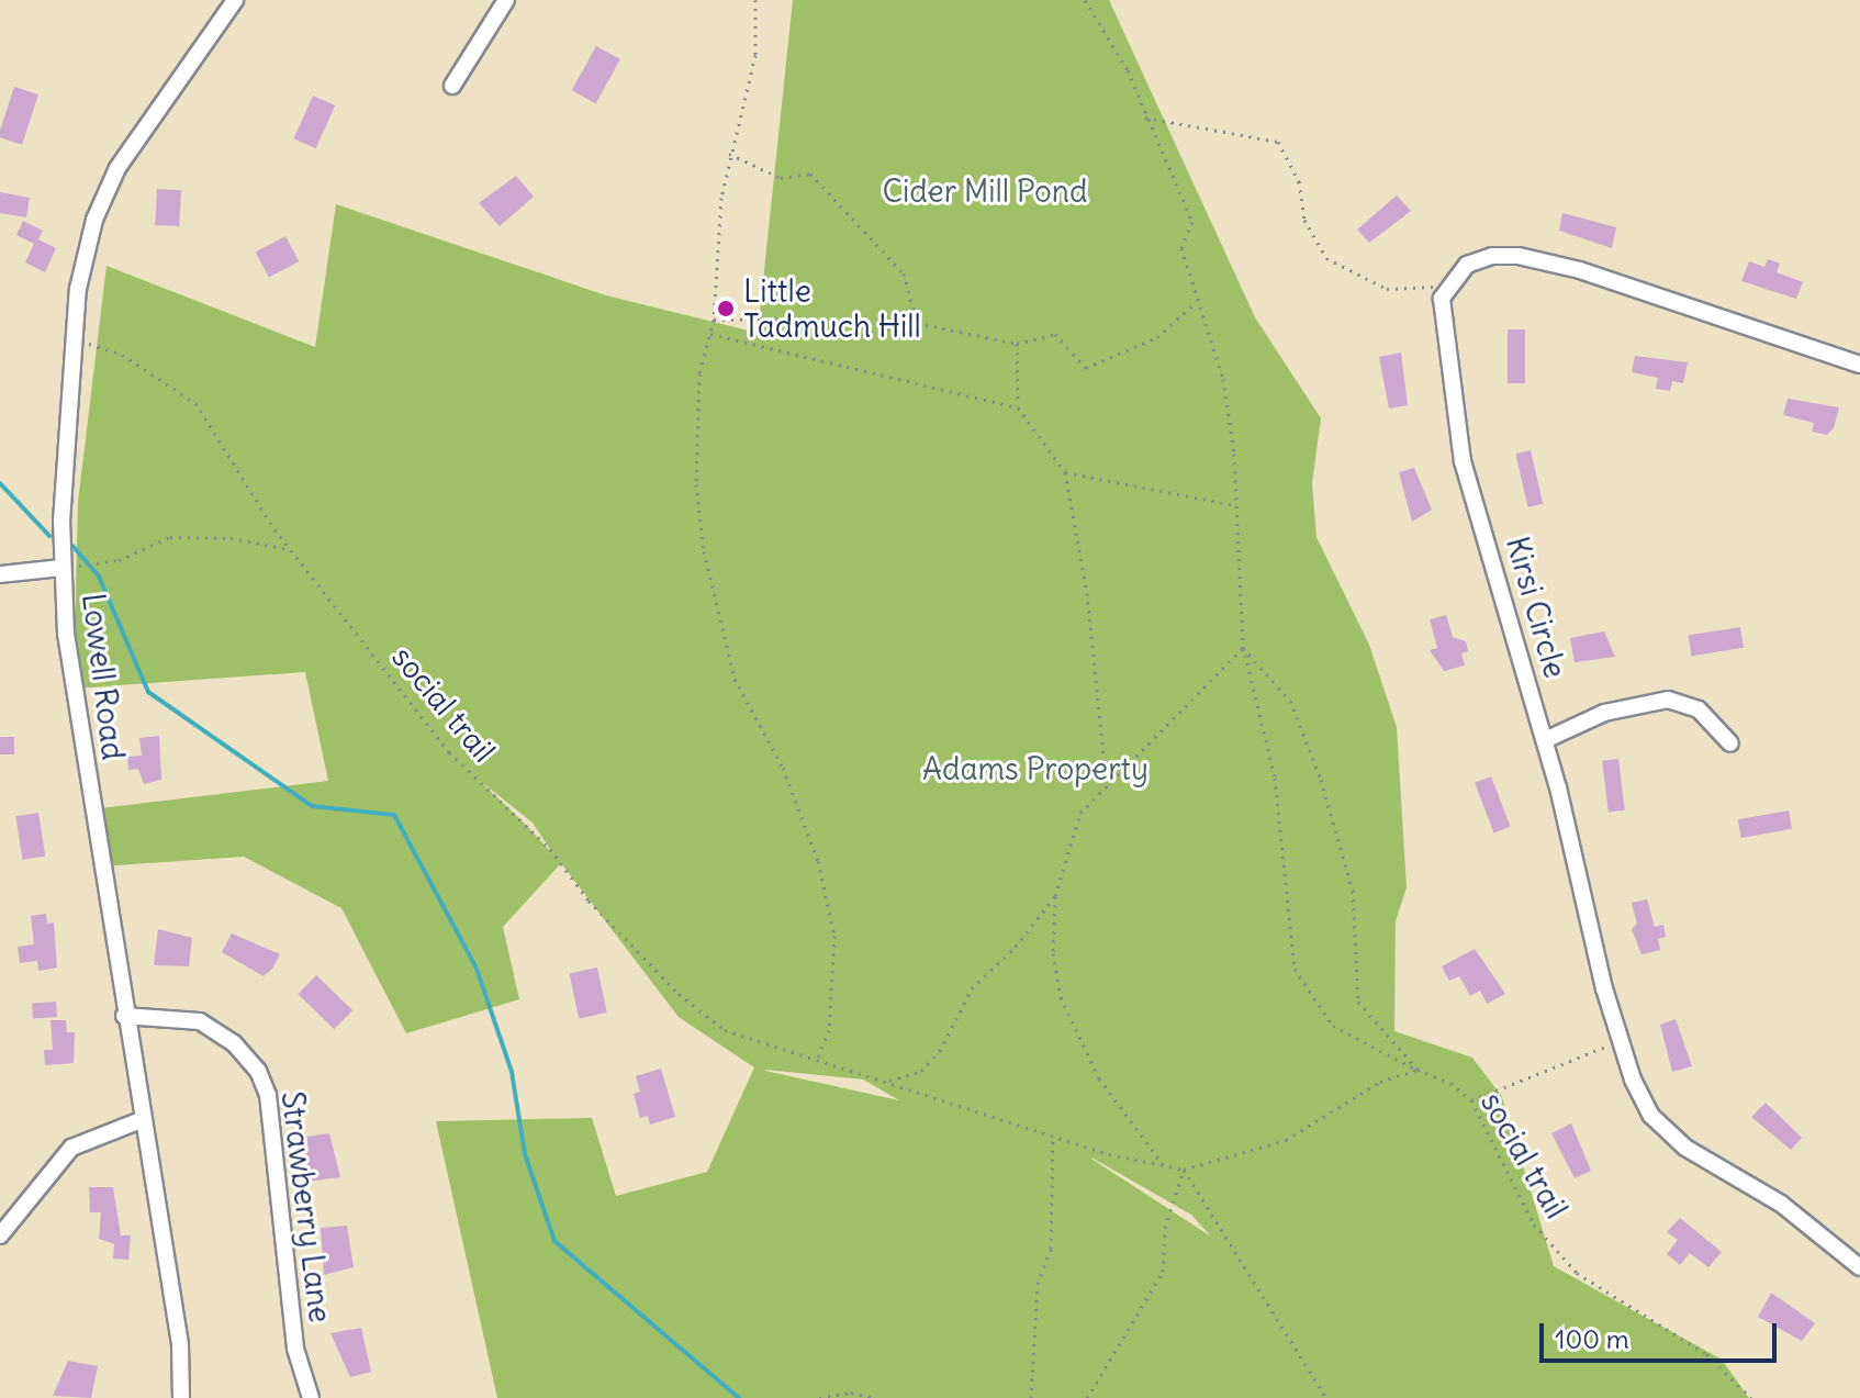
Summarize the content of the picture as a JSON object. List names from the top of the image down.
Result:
{
  "streets": {
    "street": ["Kirsi Circle", "Lowell Road", "Strawberry Lane"],
    "path": ["social trail"]
  },
  "crossings": [
    ["Lowell Road", "social trail"],
    ["Lowell Road", "Strawberry Lane"]
  ],
  "parks": ["Cider Mill Pond", "Adams Property"],
  "places": ["Little Tadmuch Hill"],
  "scale_bar": "100 m"
}
